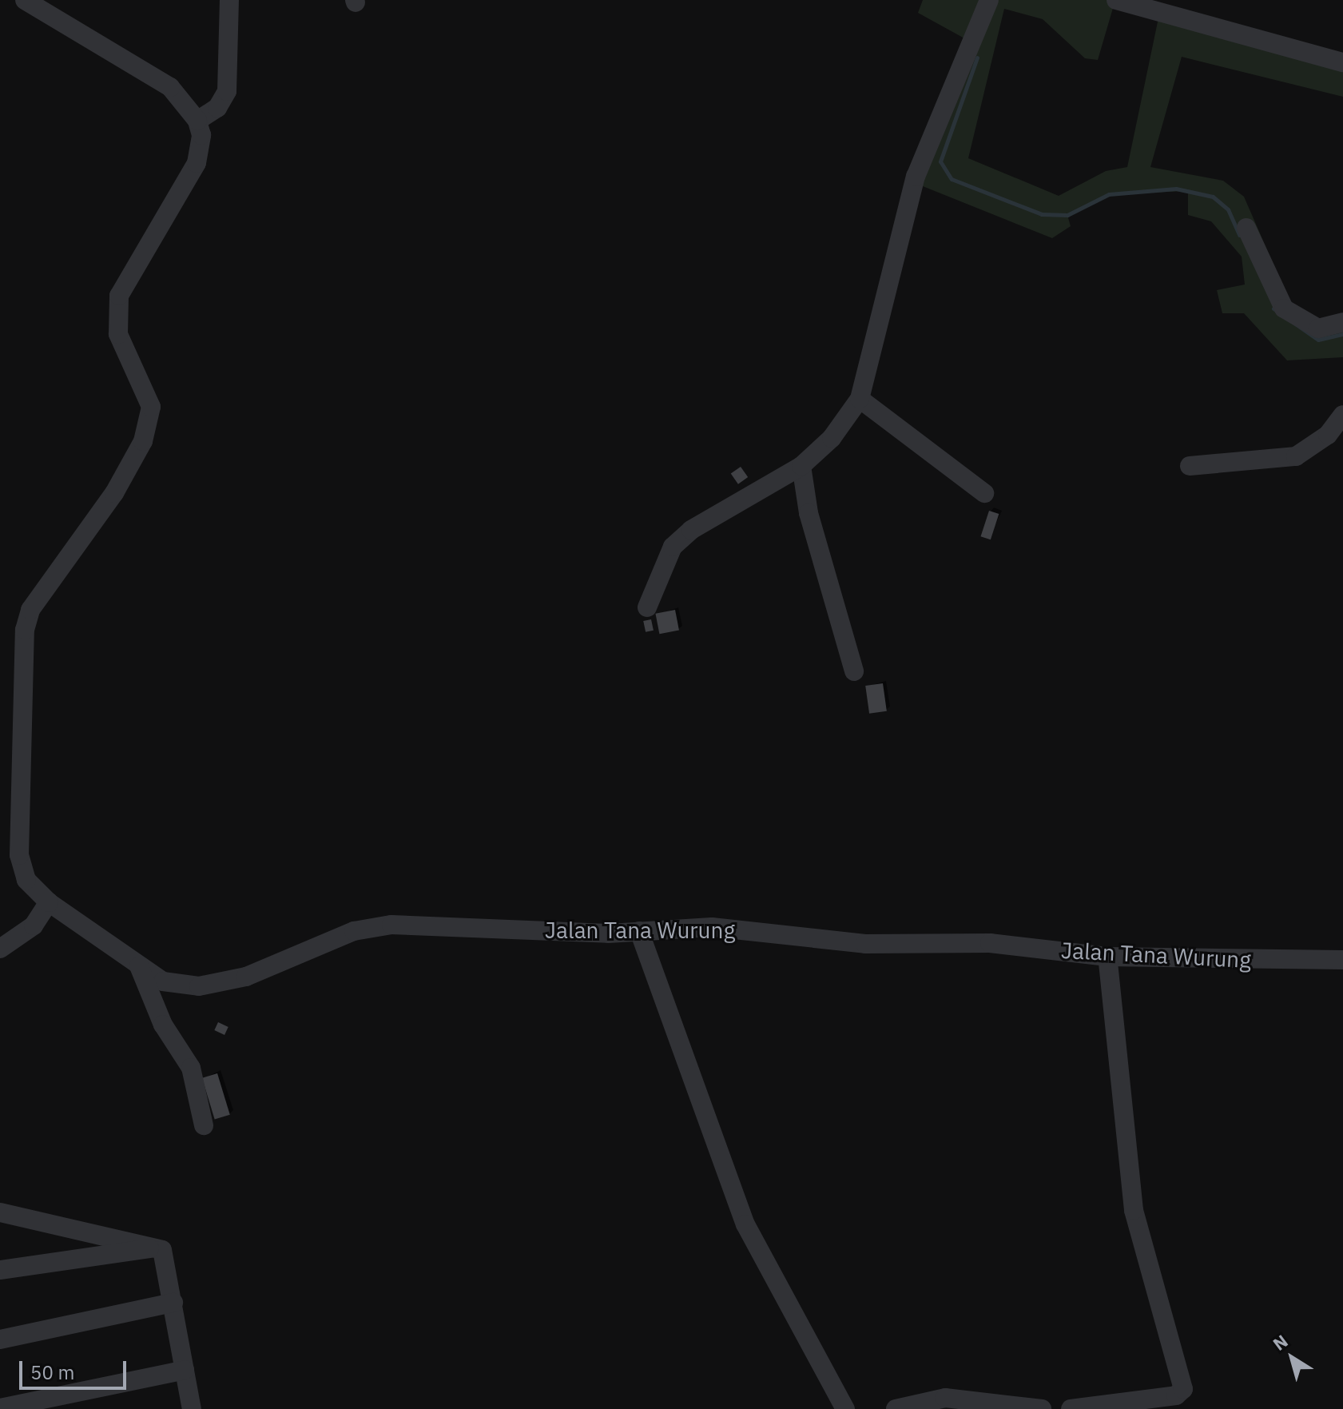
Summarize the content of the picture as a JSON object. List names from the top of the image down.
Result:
{
  "streets": {
    "street": ["Jalan Tana Wurung"]
  },
  "scale_bar": "50 m",
  "north": "top left"
}
